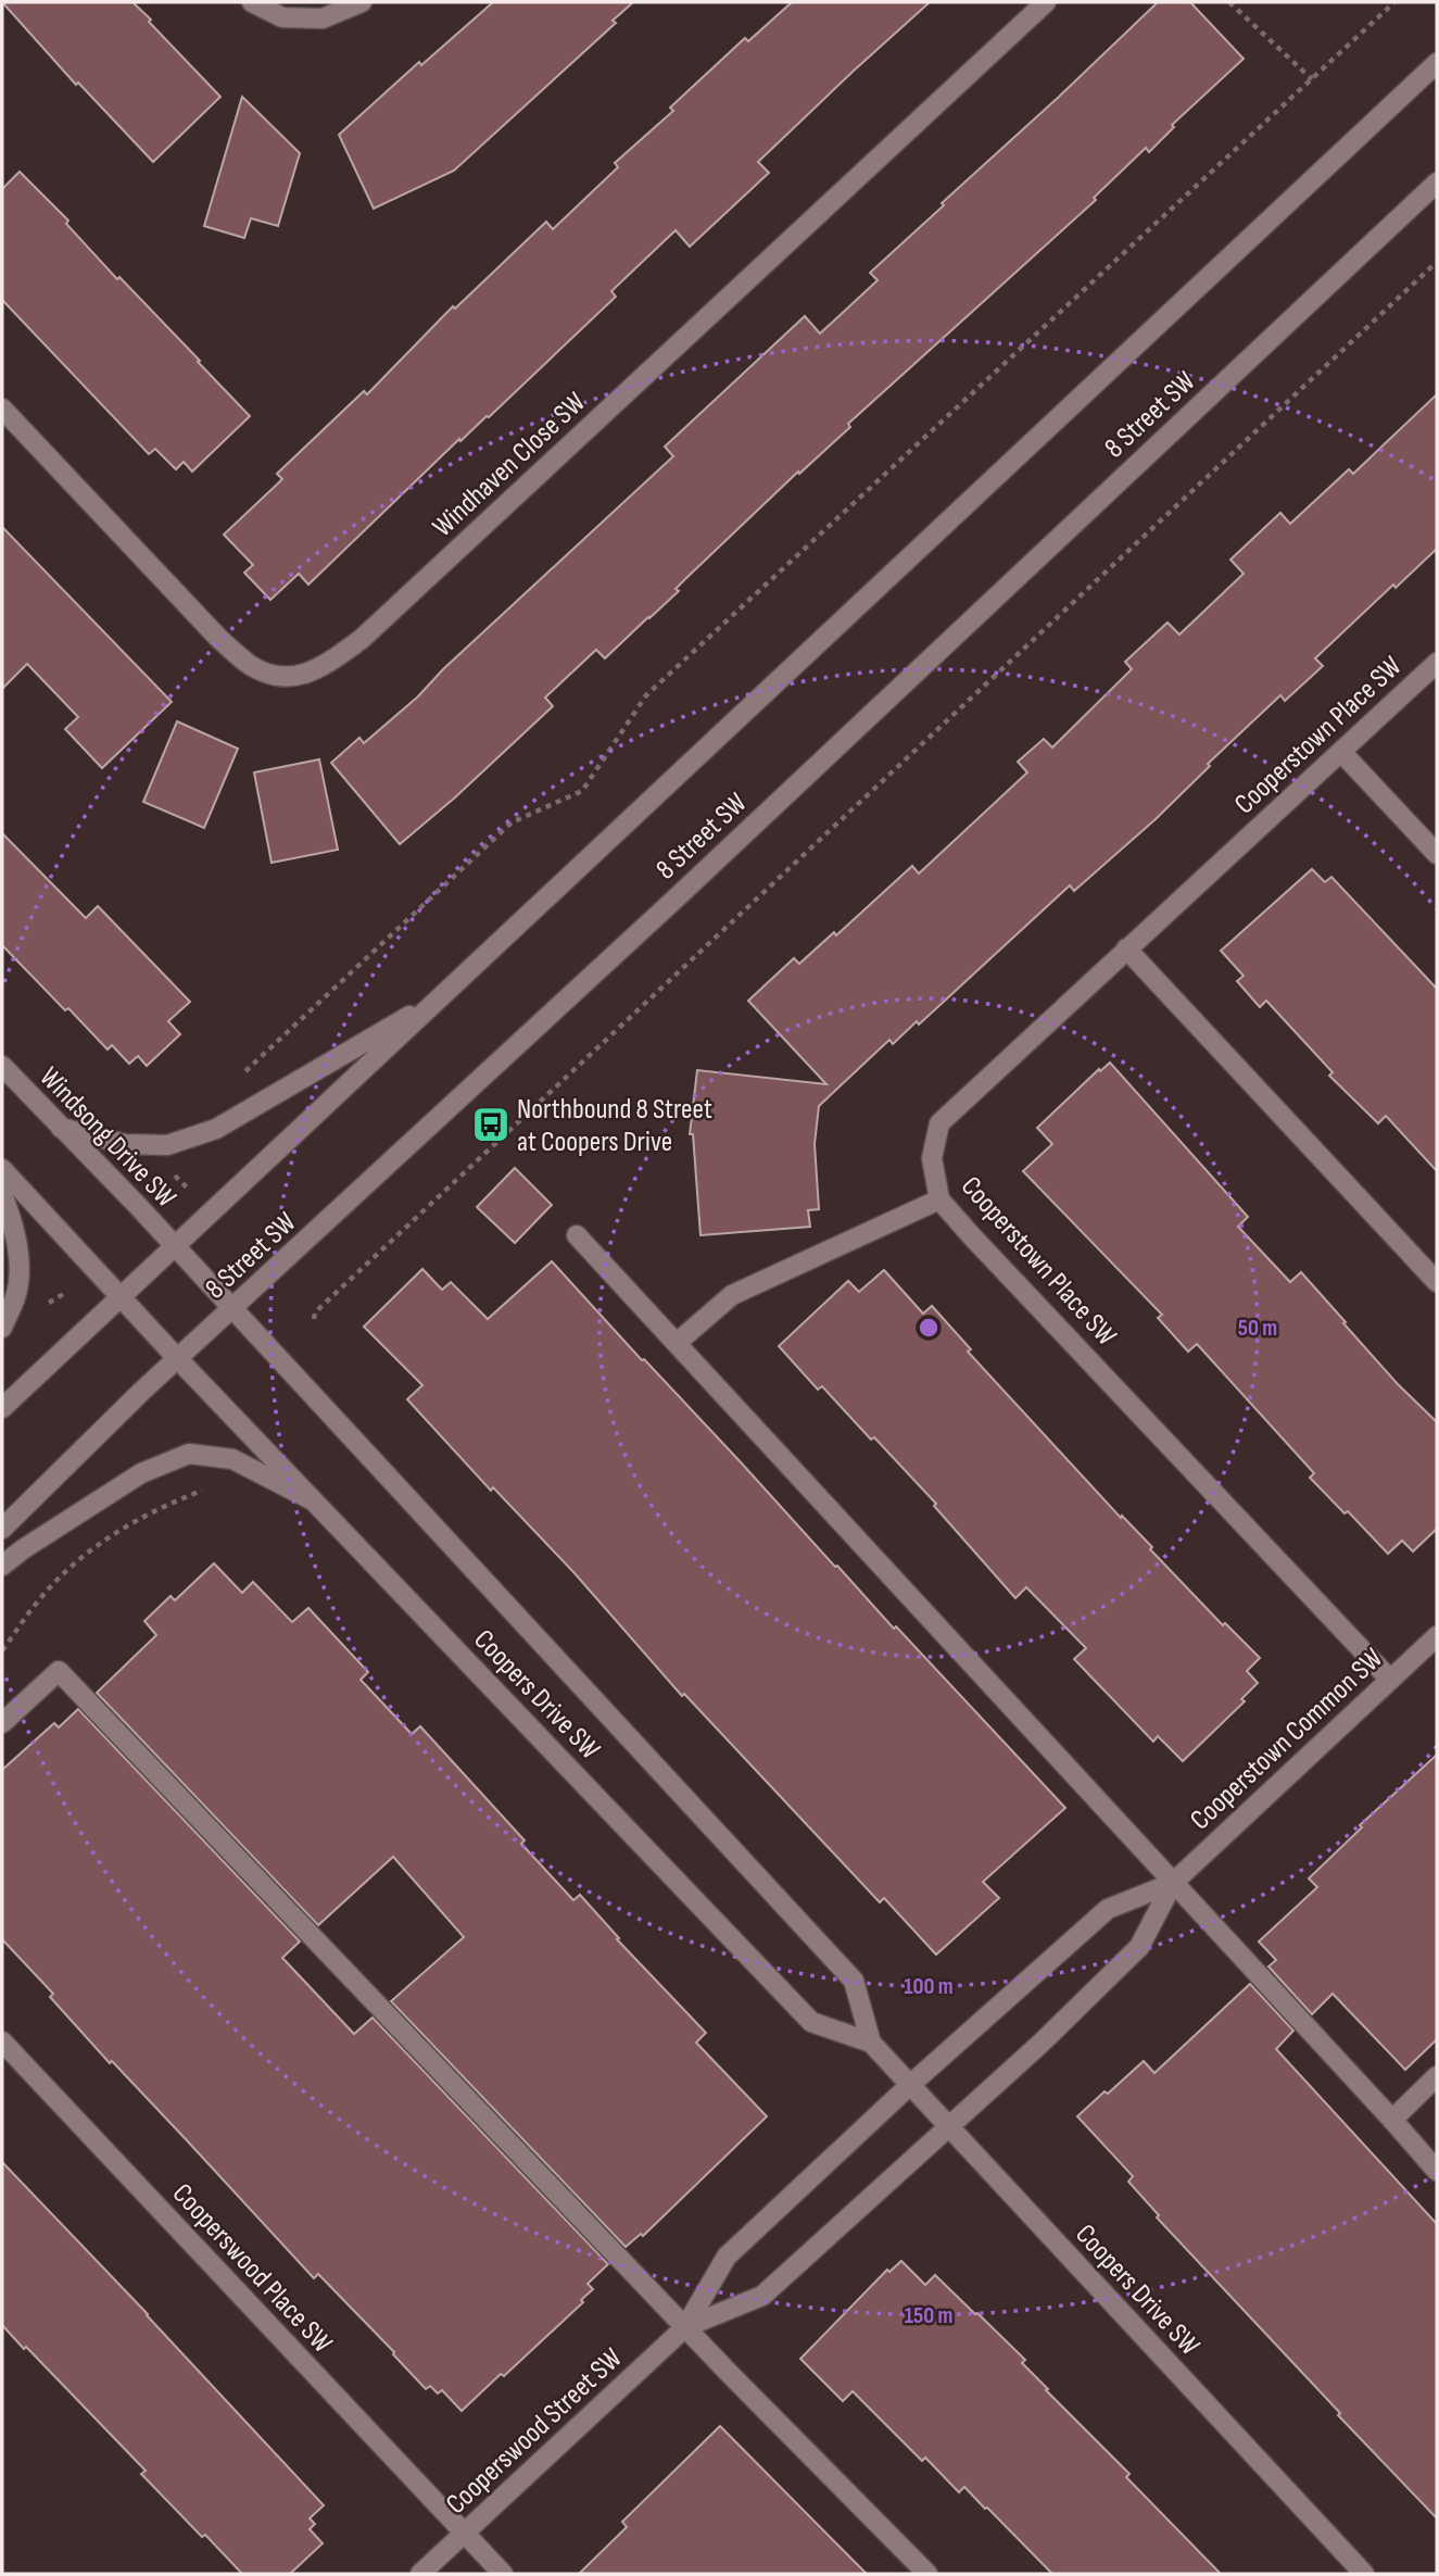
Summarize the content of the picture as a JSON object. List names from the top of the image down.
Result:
{
  "streets": {
    "street": [
      "8 Street SW",
      "Windhaven Close SW",
      "Cooperstown Place SW",
      "Windsong Drive SW",
      "Coopers Drive SW",
      "Cooperstown Common SW",
      "Cooperswood Place SW",
      "Cooperswood Street SW"
    ]
  },
  "crossings": [
    ["8 Street SW", "Windsong Drive SW"],
    ["8 Street SW", "Coopers Drive SW"],
    ["Cooperstown Place SW", "Cooperstown Common SW"],
    ["Windsong Drive SW", "Coopers Drive SW"],
    ["Coopers Drive SW", "Cooperstown Common SW"],
    ["Coopers Drive SW", "Cooperswood Street SW"],
    ["Cooperstown Common SW", "Cooperswood Street SW"],
    ["Cooperswood Place SW", "Cooperswood Street SW"]
  ],
  "places": {
    "bus stop": ["Northbound 8 Street at Coopers Drive"]
  },
  "rings": ["50 m", "100 m", "150 m"]
}
